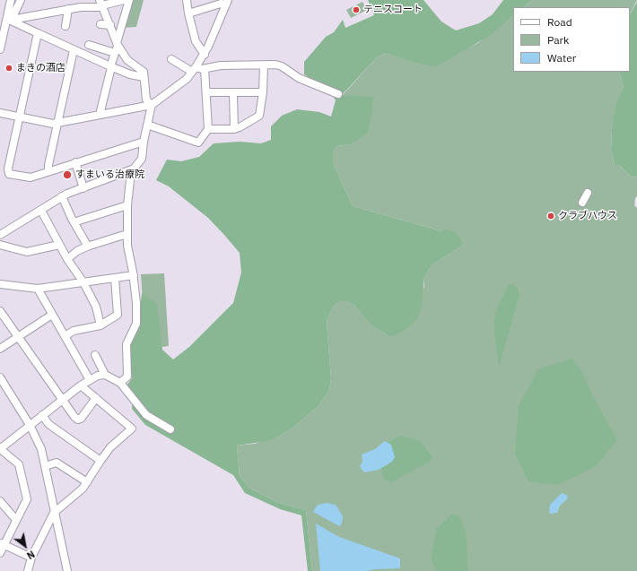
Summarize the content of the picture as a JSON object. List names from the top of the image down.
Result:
{
  "places": [
    "テニスコート",
    "まきの酒店",
    "すまいる治療院",
    "クラブハウス"
  ],
  "legend": ["Road", "Park", "Water"],
  "north": "bottom right"
}
